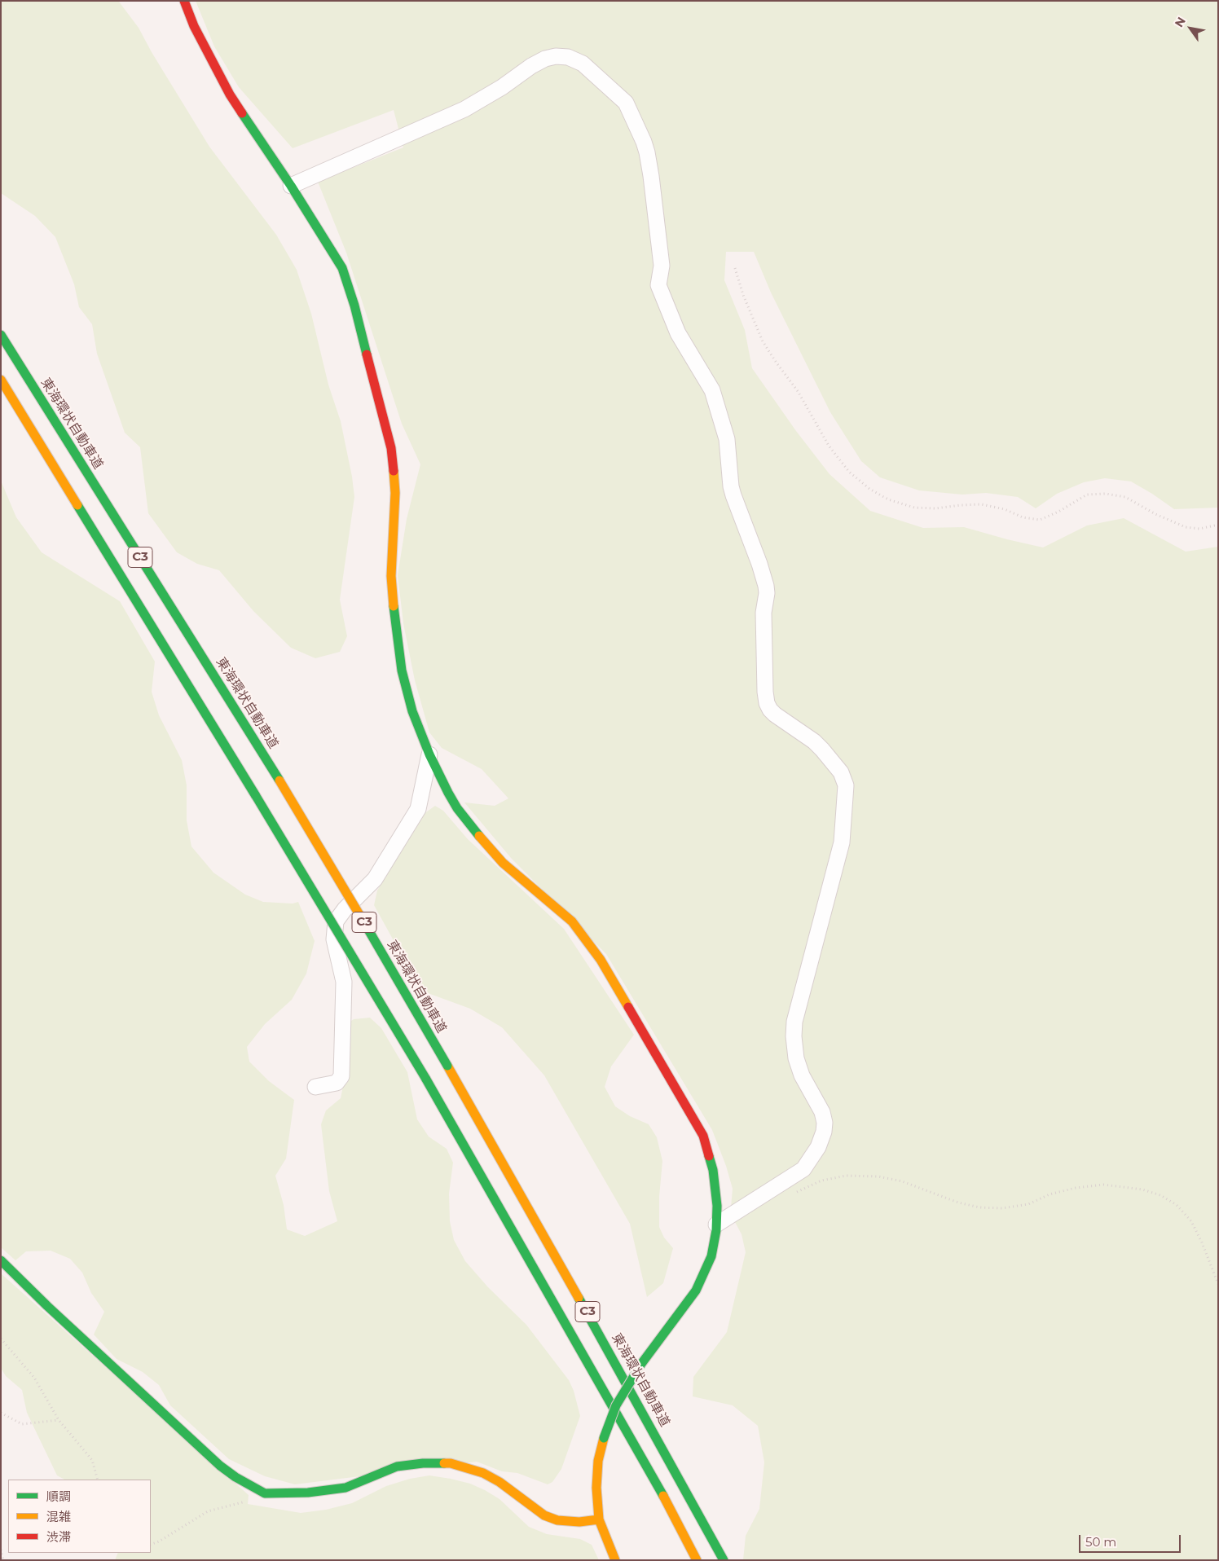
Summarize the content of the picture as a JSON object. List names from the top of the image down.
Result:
{
  "streets": {
    "main road": ["東海環状自動車道", "C3"]
  },
  "legend": ["順調", "混雑", "渋滞"],
  "scale_bar": "50 m",
  "north": "top left"
}
